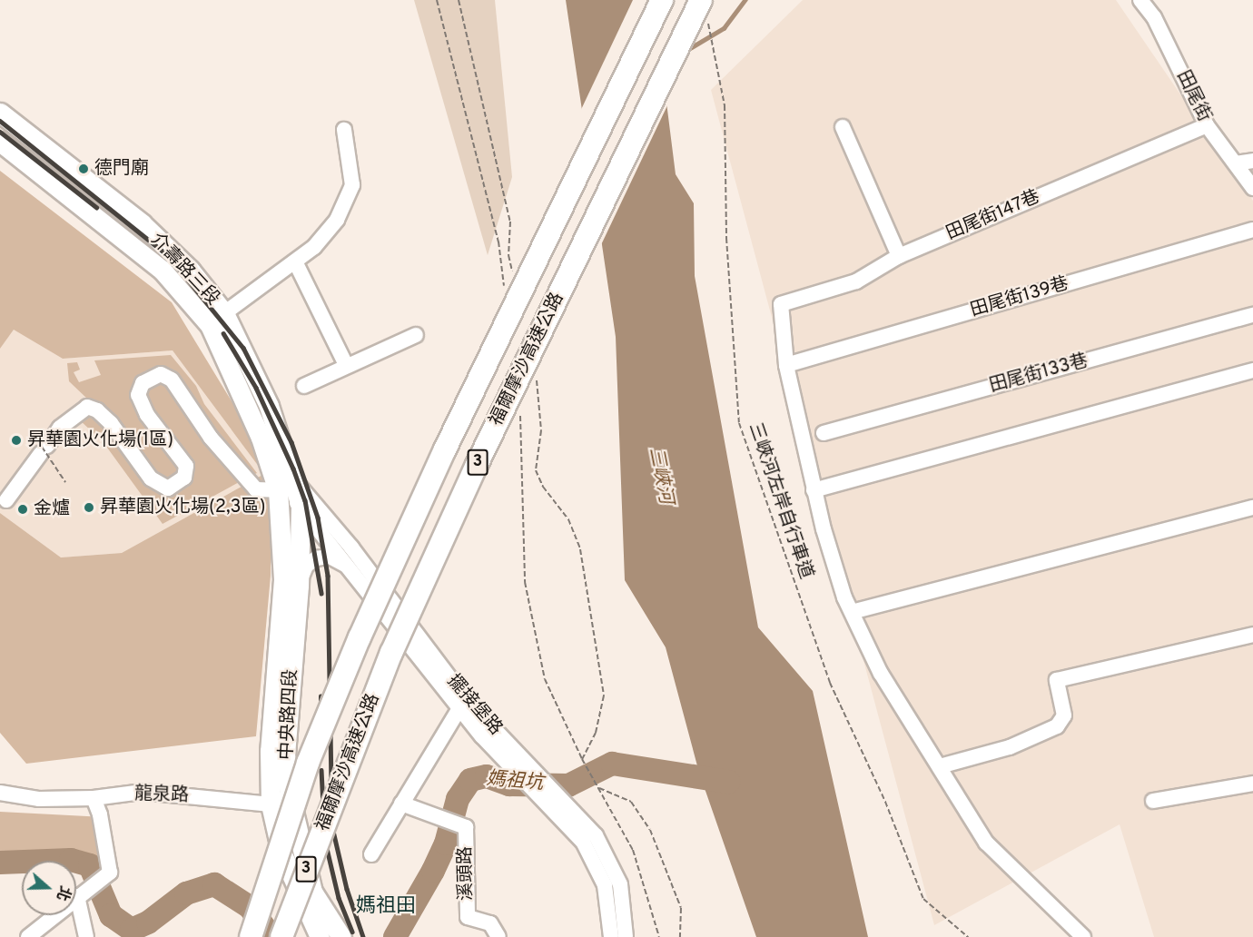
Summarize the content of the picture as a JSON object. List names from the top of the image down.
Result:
{
  "streets": {
    "highway": ["福爾摩沙高速公路", "3"],
    "main road": ["介壽路三段", "中央路四段"],
    "street": [
      "田尾街",
      "田尾街147巷",
      "田尾街139巷",
      "田尾街133巷",
      "擺接堡路",
      "龍泉路",
      "溪頭路"
    ],
    "path": ["三峽河左岸自行車道"]
  },
  "crossings": [
    ["田尾街", "田尾街147巷"],
    ["田尾街147巷", "田尾街139巷"],
    ["介壽路三段", "擺接堡路"],
    ["介壽路三段", "中央路四段"],
    ["擺接堡路", "中央路四段"],
    ["中央路四段", "龍泉路"]
  ],
  "districts": ["媽祖田"],
  "water": ["三峽河", "媽祖坑"],
  "places": [
    "德門廟",
    "昇華園火化場(1區)",
    "昇華園火化場(2,3區)",
    "金爐"
  ],
  "north": "right"
}
